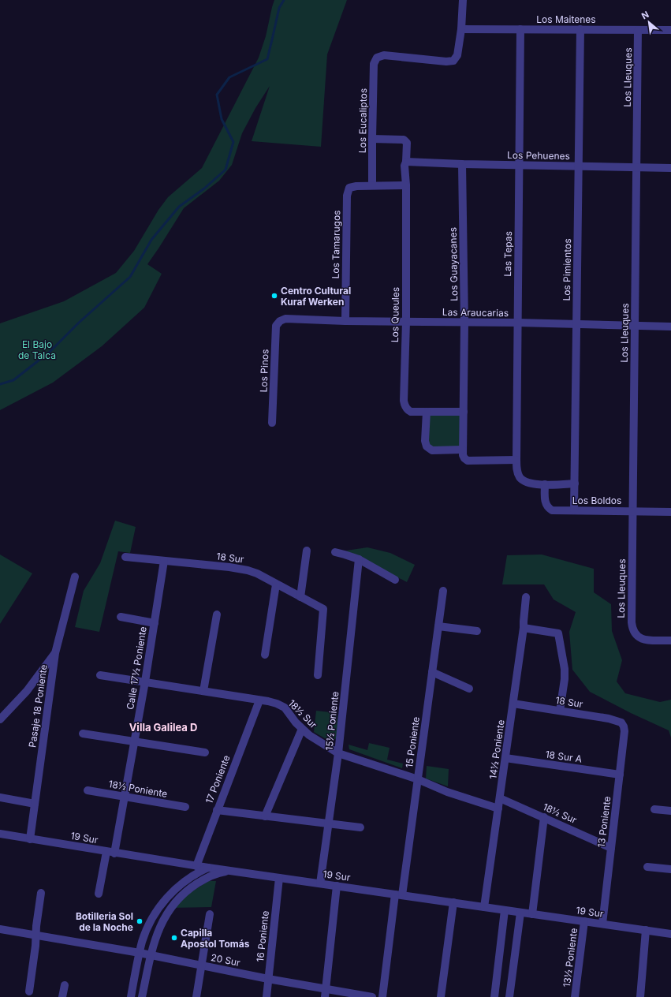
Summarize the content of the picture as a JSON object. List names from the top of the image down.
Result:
{
  "streets": {
    "street": [
      "Los Maitenes",
      "Los Lleuques",
      "Los Eucaliptos",
      "Los Pehuenes",
      "Los Tamarugos",
      "Las Tepas",
      "Los Guayacanes",
      "Los Pimientos",
      "Las Araucarias",
      "Los Queules",
      "Los Pinos",
      "Los Boldos",
      "18 Sur",
      "Calle 17½ Poniente",
      "Pasaje 18 Poniente",
      "18½ Sur",
      "15½ Poniente",
      "15 Poniente",
      "14½ Poniente",
      "18 Sur A",
      "17 Poniente",
      "18½ Poniente",
      "13 Poniente",
      "19 Sur",
      "16 Poniente",
      "13½ Poniente",
      "20 Sur"
    ]
  },
  "crossings": [
    ["Los Maitenes", "Los Lleuques"],
    ["Los Maitenes", "Los Eucaliptos"],
    ["Los Maitenes", "Las Tepas"],
    ["Los Maitenes", "Los Pimientos"],
    ["Los Lleuques", "Los Pehuenes"],
    ["Los Lleuques", "Las Araucarias"],
    ["Los Lleuques", "Los Boldos"],
    ["Los Eucaliptos", "Los Tamarugos"],
    ["Los Eucaliptos", "Los Queules"],
    ["Los Pehuenes", "Las Tepas"],
    ["Los Pehuenes", "Los Guayacanes"],
    ["Los Pehuenes", "Los Pimientos"],
    ["Los Pehuenes", "Los Queules"],
    ["Los Tamarugos", "Las Araucarias"],
    ["Las Tepas", "Los Guayacanes"],
    ["Las Tepas", "Las Araucarias"],
    ["Las Tepas", "Los Boldos"],
    ["Los Guayacanes", "Las Araucarias"],
    ["Los Guayacanes", "Los Queules"],
    ["Los Pimientos", "Las Araucarias"],
    ["Los Pimientos", "Los Boldos"],
    ["Las Araucarias", "Los Queules"],
    ["Las Araucarias", "Los Pinos"],
    ["18 Sur", "Calle 17½ Poniente"],
    ["18 Sur", "14½ Poniente"],
    ["18 Sur", "13 Poniente"],
    ["Calle 17½ Poniente", "18½ Sur"],
    ["Calle 17½ Poniente", "18½ Poniente"],
    ["Calle 17½ Poniente", "19 Sur"],
    ["Pasaje 18 Poniente", "19 Sur"],
    ["18½ Sur", "15½ Poniente"],
    ["18½ Sur", "15 Poniente"],
    ["18½ Sur", "14½ Poniente"],
    ["18½ Sur", "17 Poniente"],
    ["18½ Sur", "13 Poniente"],
    ["15½ Poniente", "19 Sur"],
    ["15 Poniente", "19 Sur"],
    ["14½ Poniente", "18 Sur A"],
    ["14½ Poniente", "19 Sur"],
    ["18 Sur A", "13 Poniente"],
    ["17 Poniente", "19 Sur"],
    ["13 Poniente", "19 Sur"],
    ["19 Sur", "16 Poniente"],
    ["19 Sur", "13½ Poniente"],
    ["16 Poniente", "20 Sur"]
  ],
  "districts": ["Villa Galilea D"],
  "parks": ["El Bajo de Talca"],
  "places": ["Centro Cultural Kuraf Werken", "Botilleria Sol de la Noche", "Capilla Apostol Tomás"],
  "north": "top left"
}
